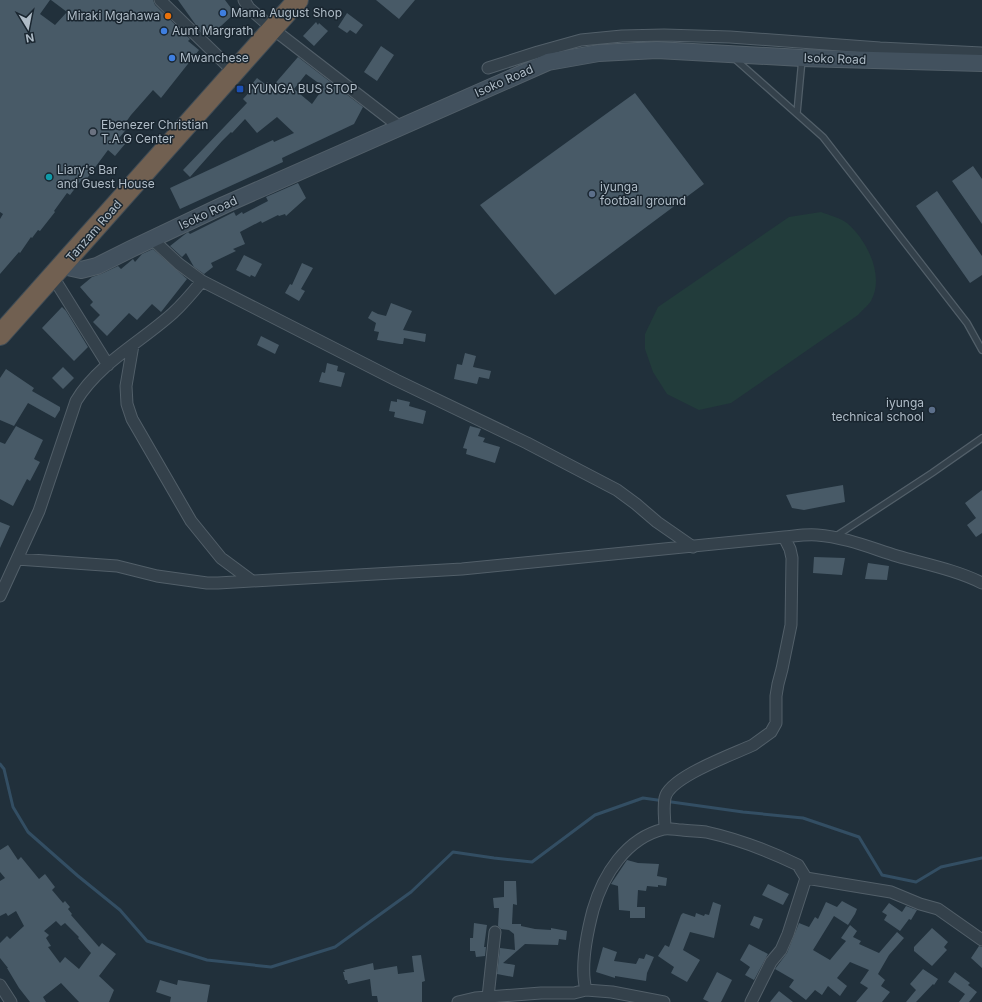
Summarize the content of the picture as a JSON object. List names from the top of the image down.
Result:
{
  "streets": {
    "highway": ["Tanzam Road"],
    "street": ["Isoko Road"]
  },
  "crossings": [
    ["Isoko Road", "Tanzam Road"]
  ],
  "places": {
    "other": [
      "Mama August Shop",
      "Miraki Mgahawa",
      "Aunt Margrath",
      "Mwanchese",
      "Ebenezer Christian T.A.G Center",
      "Liary's Bar and Guest House",
      "iyunga football ground",
      "iyunga technical school"
    ],
    "transit": ["IYUNGA BUS STOP"]
  },
  "north": "bottom"
}
